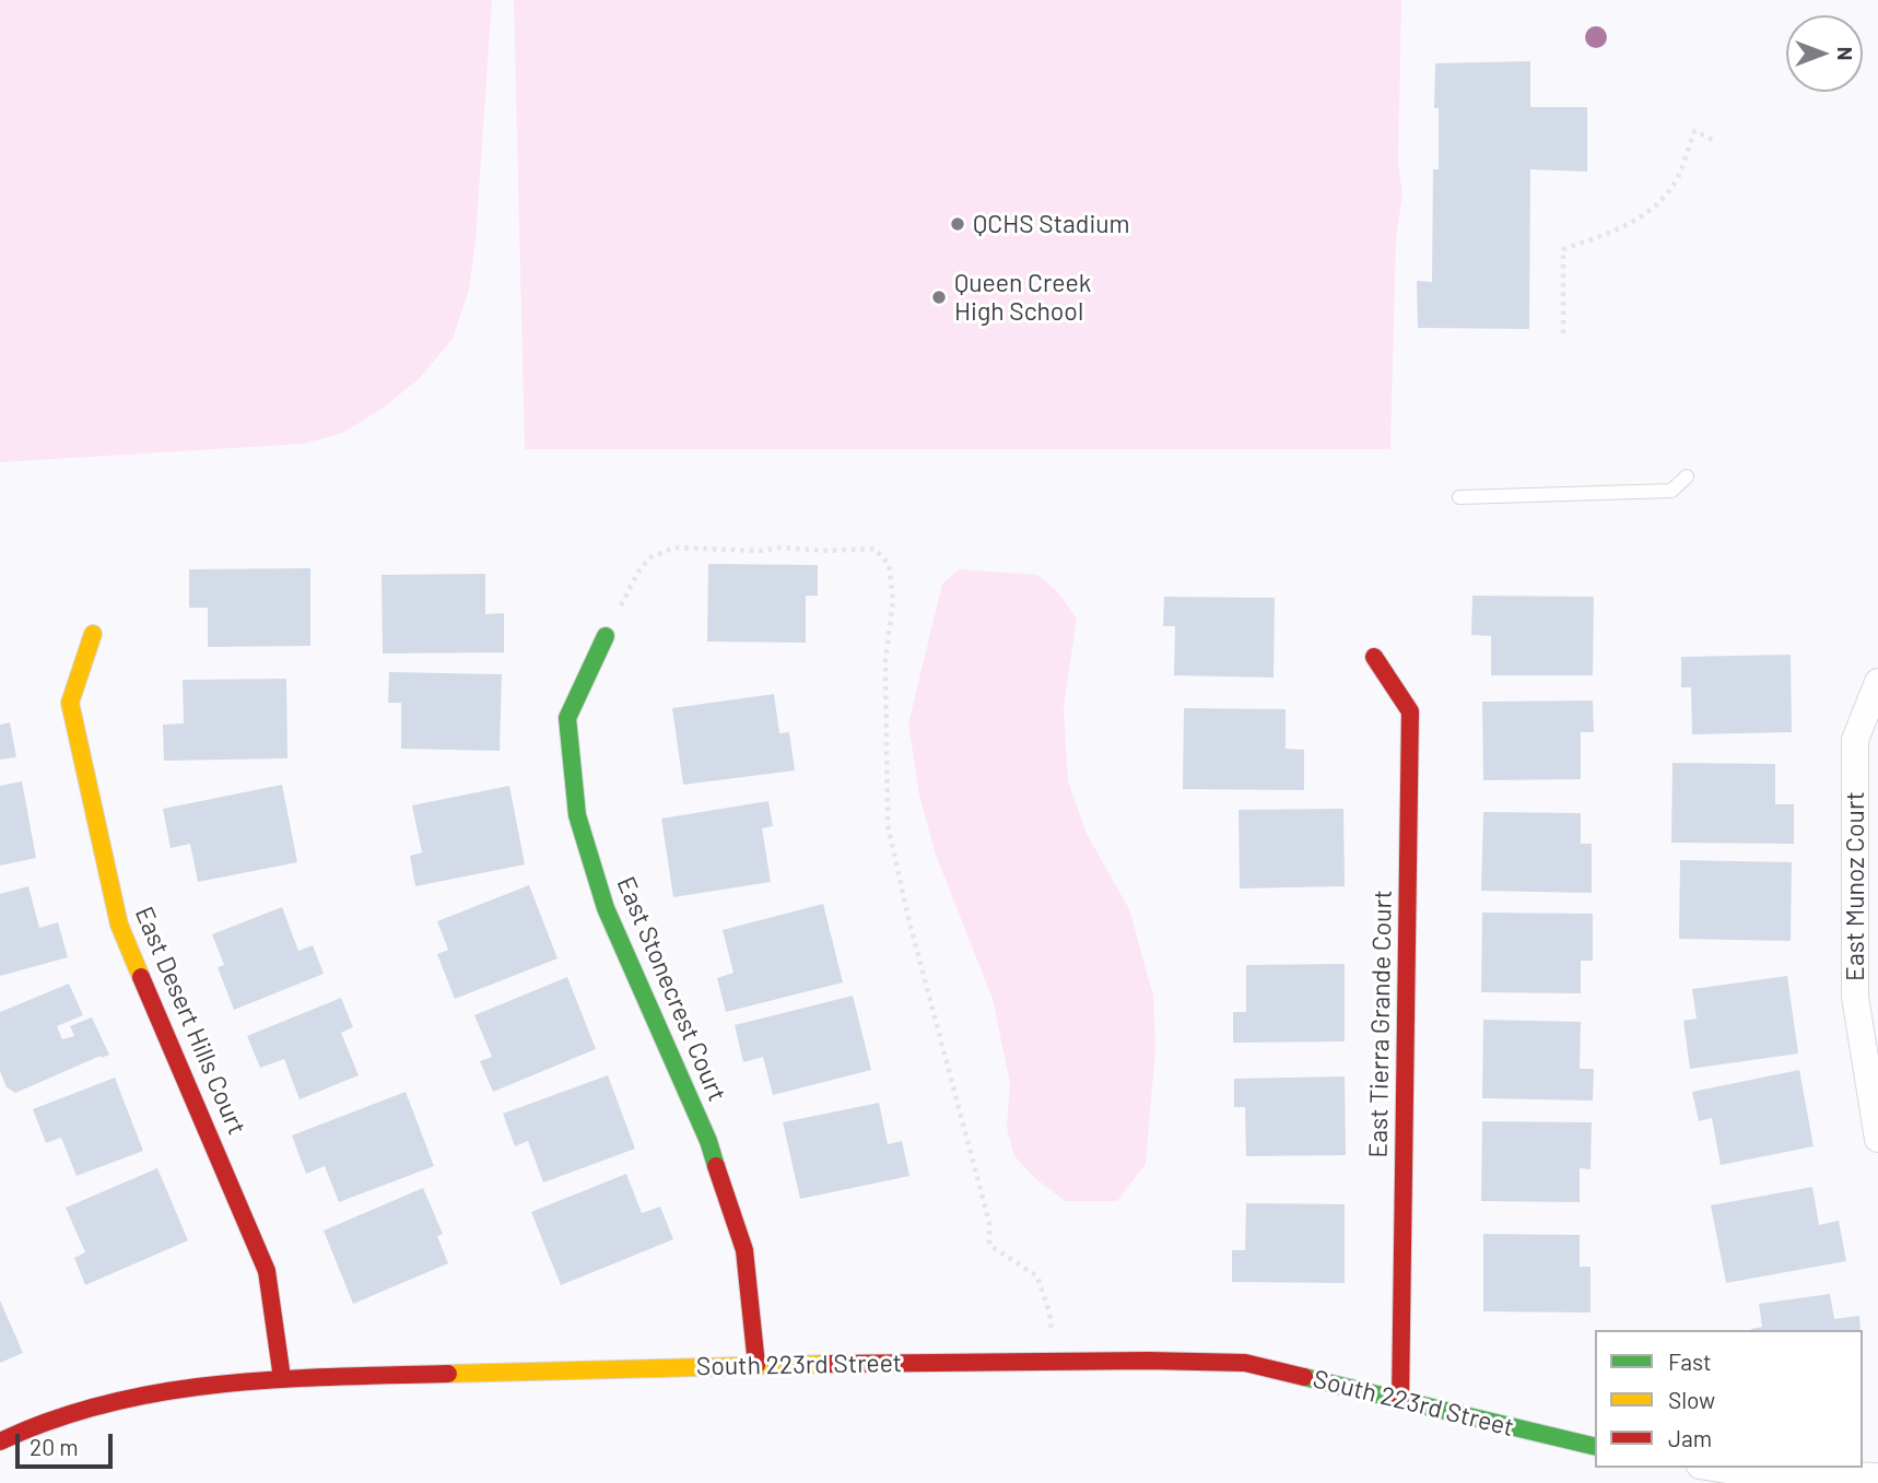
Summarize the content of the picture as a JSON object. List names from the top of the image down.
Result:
{
  "streets": {
    "street": [
      "East Munoz Court",
      "East Stonecrest Court",
      "East Desert Hills Court",
      "East Tierra Grande Court",
      "South 223rd Street"
    ]
  },
  "crossings": [
    ["East Stonecrest Court", "South 223rd Street"],
    ["East Desert Hills Court", "South 223rd Street"],
    ["East Tierra Grande Court", "South 223rd Street"]
  ],
  "places": ["QCHS Stadium", "Queen Creek High School"],
  "legend": ["Fast", "Slow", "Jam"],
  "scale_bar": "20 m",
  "north": "right"
}
